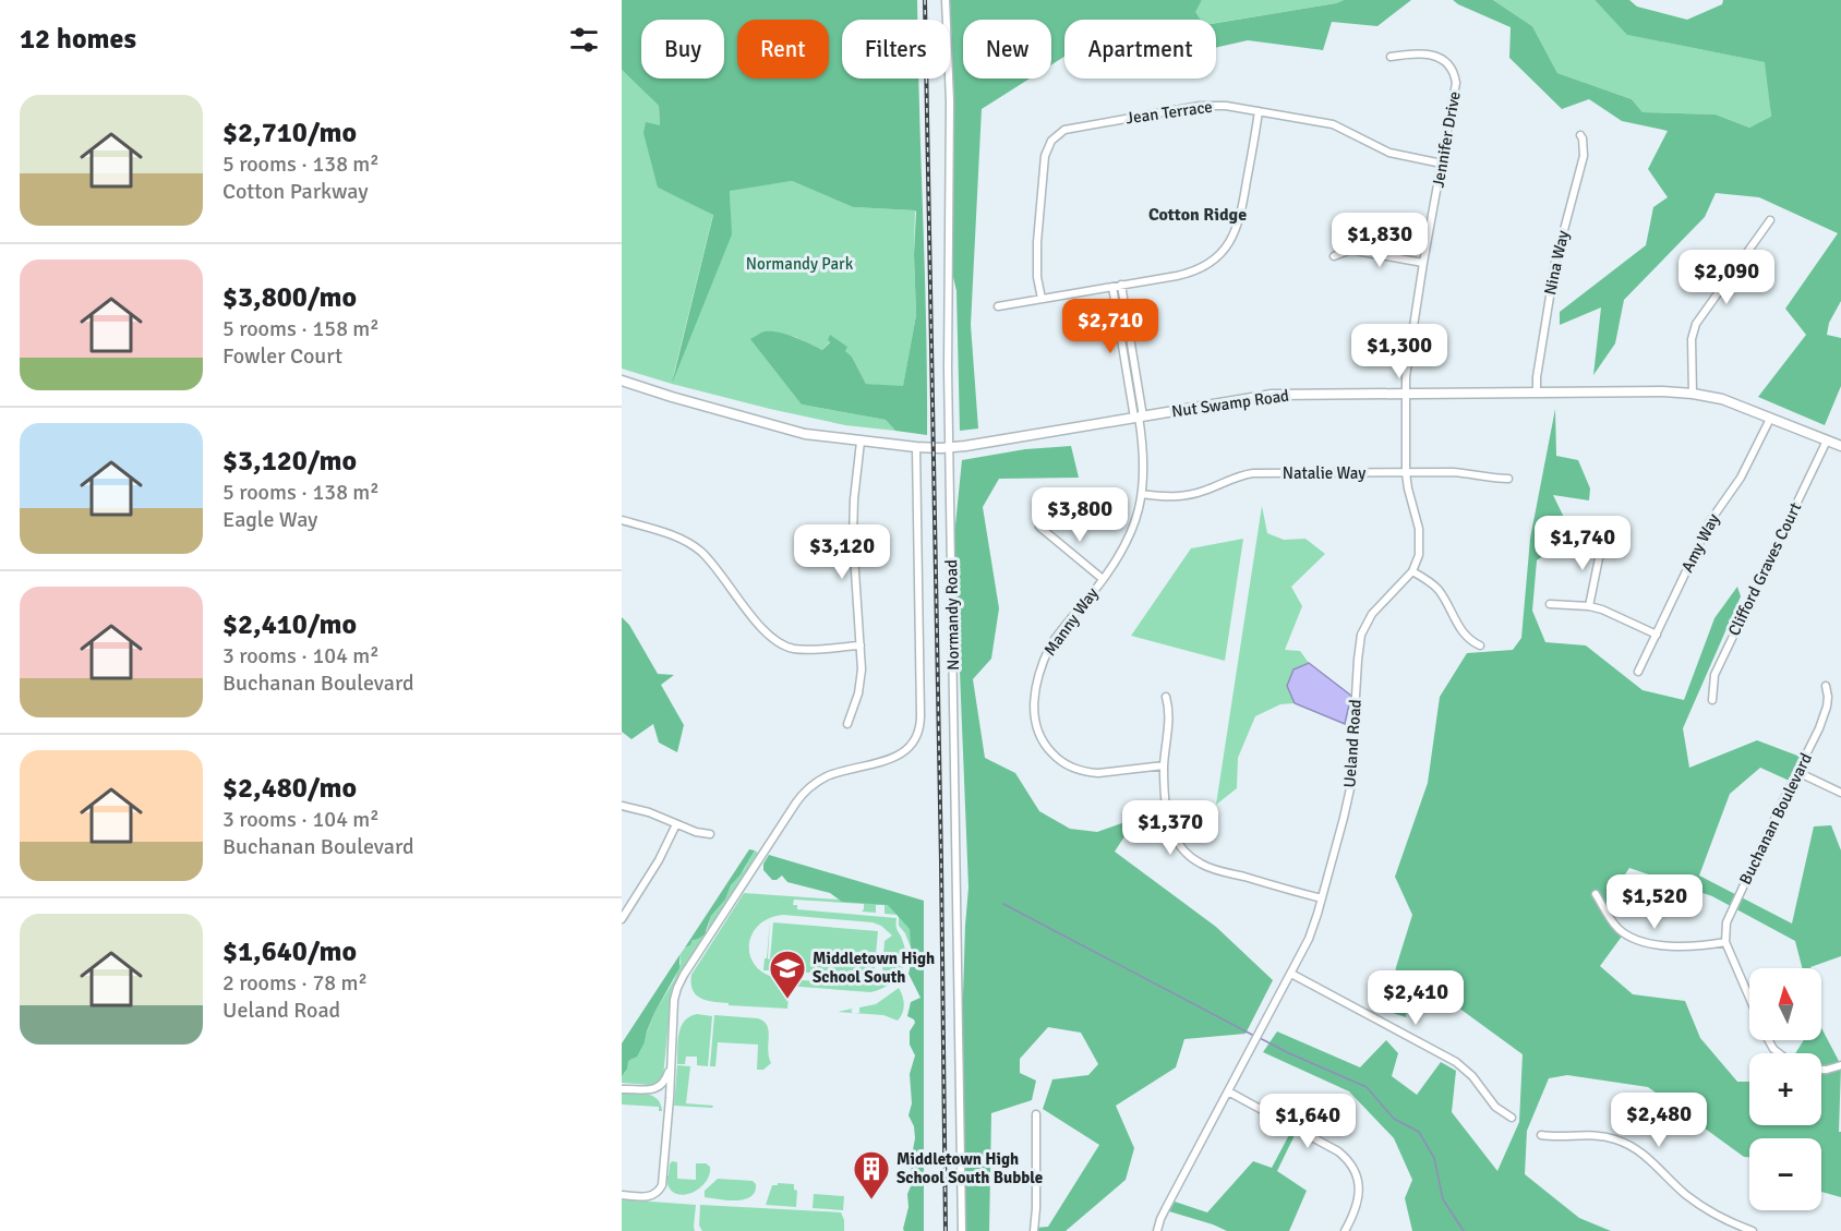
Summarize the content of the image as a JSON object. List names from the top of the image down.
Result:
{
  "streets": {
    "main road": ["Nut Swamp Road"],
    "street": [
      "Jean Terrace",
      "Jennifer Drive",
      "Nina Way",
      "Natalie Way",
      "Amy Way",
      "Clifford Graves Court",
      "Normandy Road",
      "Manny Way",
      "Ueland Road",
      "Buchanan Boulevard"
    ]
  },
  "crossings": [
    ["Jean Terrace", "Jennifer Drive"],
    ["Jennifer Drive", "Nut Swamp Road"],
    ["Nina Way", "Nut Swamp Road"],
    ["Nut Swamp Road", "Amy Way"],
    ["Nut Swamp Road", "Clifford Graves Court"],
    ["Nut Swamp Road", "Normandy Road"],
    ["Nut Swamp Road", "Manny Way"],
    ["Natalie Way", "Manny Way"]
  ],
  "districts": ["Cotton Ridge"],
  "parks": ["Normandy Park"],
  "places": {
    "school or university": ["Middletown High School South"],
    "building": ["Middletown High School South Bubble"]
  },
  "north": "top",
  "page": {
    "heading": "12 homes",
    "chip": [
      "Buy",
      "Rent",
      "Filters",
      "New",
      "Apartment"
    ],
    "list": [
      {
        "name": "$2,710/mo",
        "note": "5 rooms · 138 m² · Cotton Parkway"
      },
      {
        "name": "$3,800/mo",
        "note": "5 rooms · 158 m² · Fowler Court"
      },
      {
        "name": "$3,120/mo",
        "note": "5 rooms · 138 m² · Eagle Way"
      },
      {
        "name": "$2,410/mo",
        "note": "3 rooms · 104 m² · Buchanan Boulevard"
      },
      {
        "name": "$2,480/mo",
        "note": "3 rooms · 104 m² · Buchanan Boulevard"
      },
      {
        "name": "$1,640/mo",
        "note": "2 rooms · 78 m² · Ueland Road"
      }
    ],
    "price": [
      "$1,830",
      "$2,090",
      "$2,710",
      "$1,300",
      "$3,800",
      "$1,740",
      "$3,120",
      "$1,370",
      "$1,520",
      "$2,410",
      "$2,480",
      "$1,640"
    ],
    "map_buttons": ["+", "−"]
  }
}
